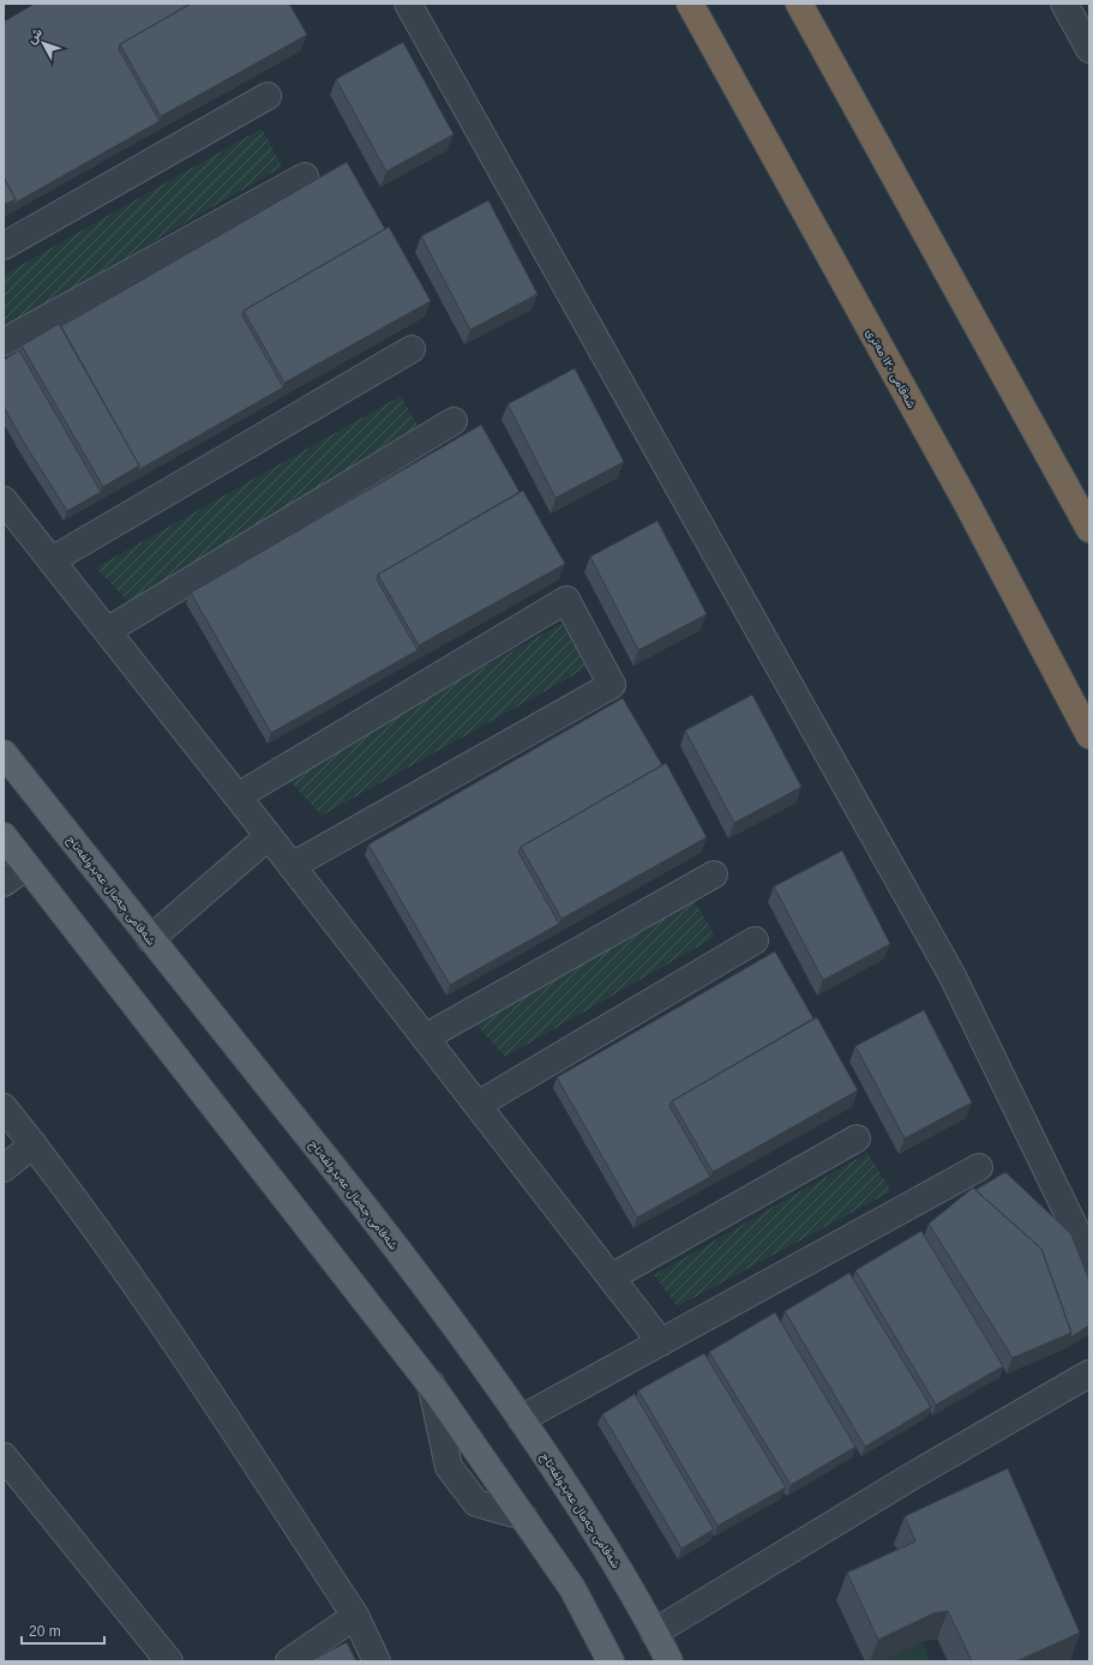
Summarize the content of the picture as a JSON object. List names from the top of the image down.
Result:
{
  "streets": {
    "highway": ["شەقامی ١٢٠ مەتری"],
    "main road": ["شەقامی جەمال عەبدولفەتاح"]
  },
  "scale_bar": "20 m",
  "north": "top left"
}
